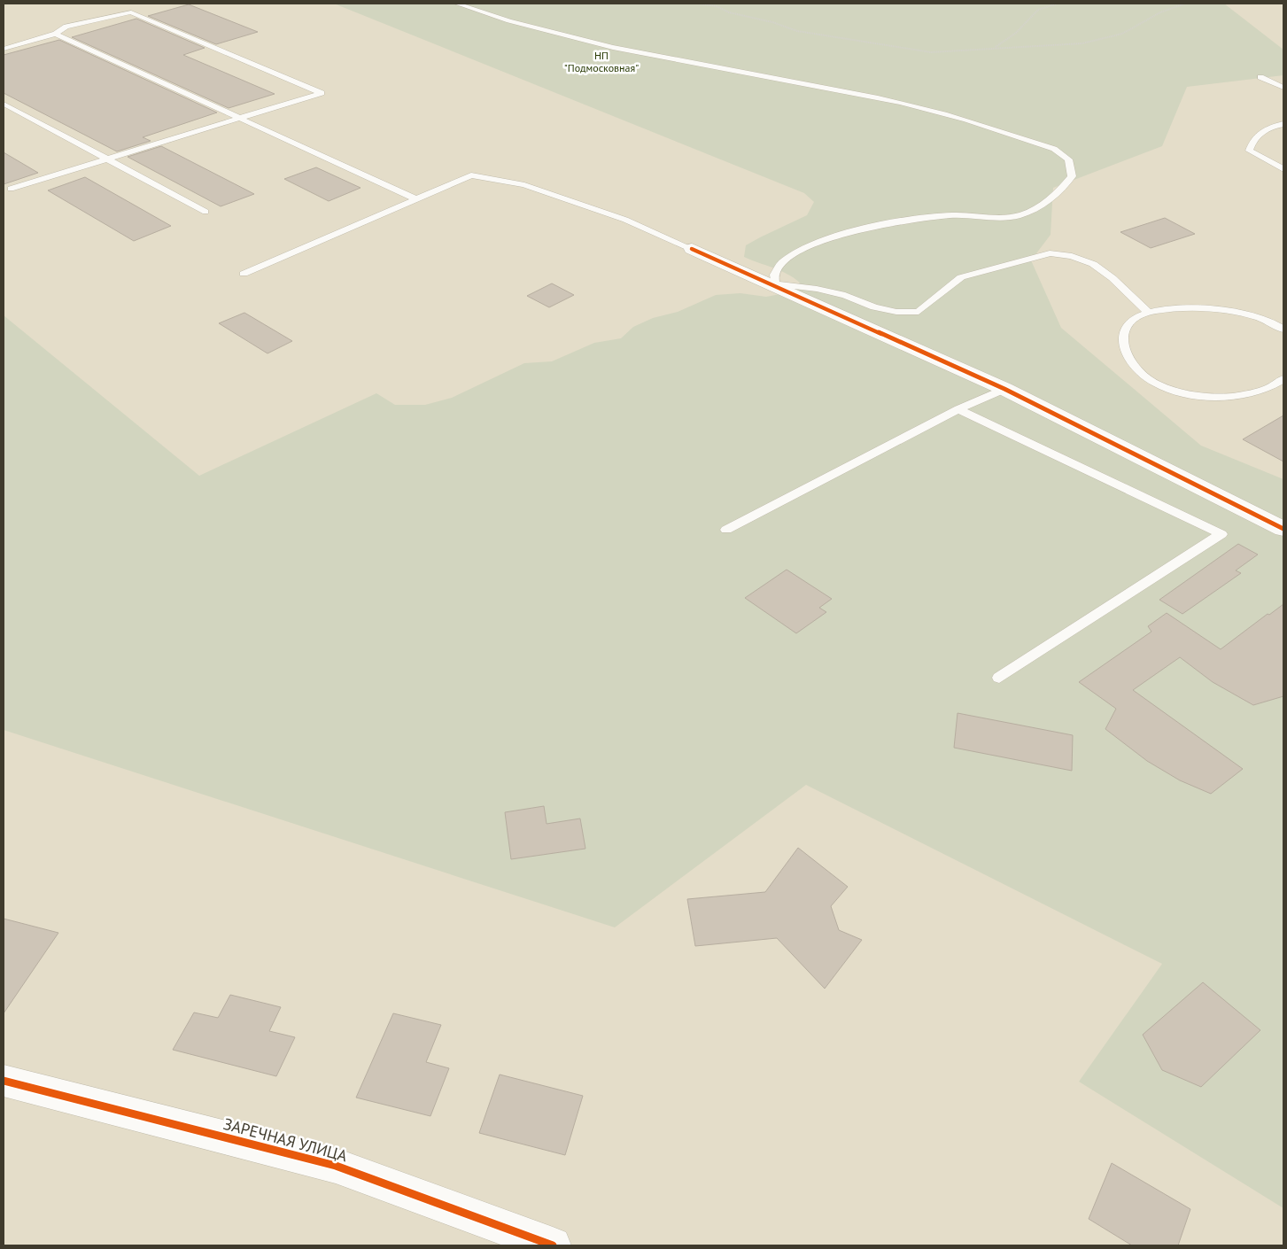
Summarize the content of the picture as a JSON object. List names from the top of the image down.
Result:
{
  "streets": {
    "street": ["ЗАРЕЧНАЯ УЛИЦА"]
  },
  "parks": ["НП \"Подмосковная\""]
}
